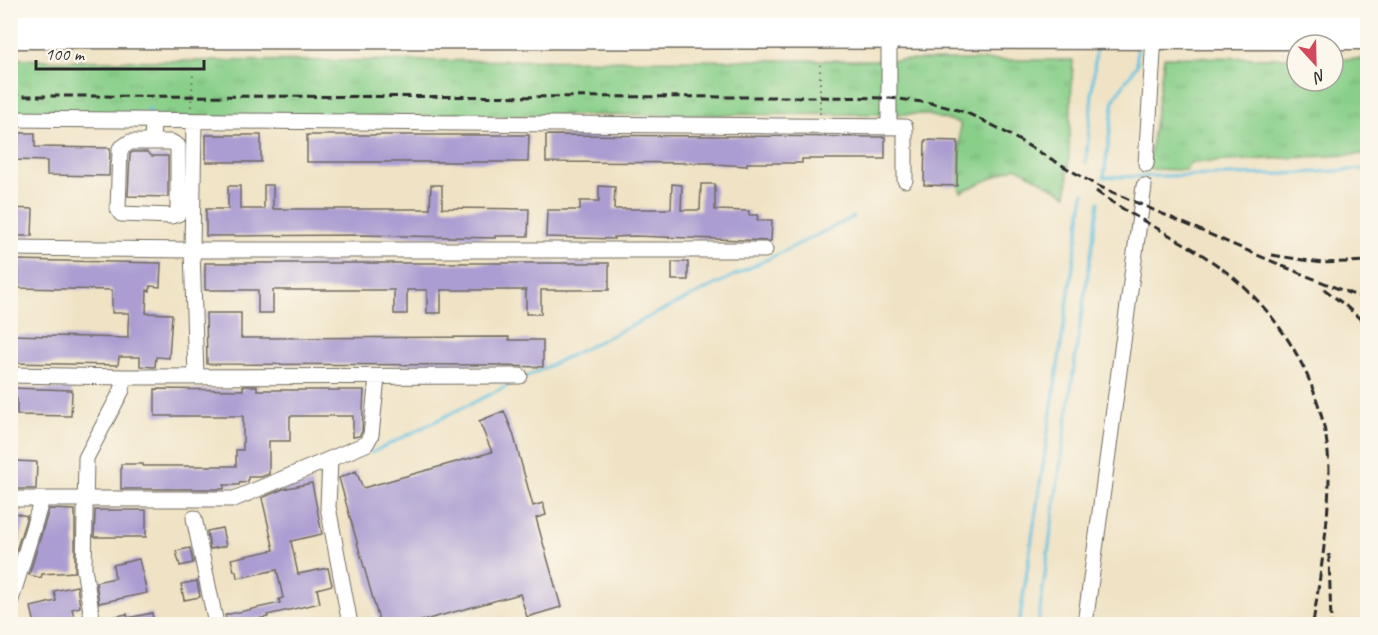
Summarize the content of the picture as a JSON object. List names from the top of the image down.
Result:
{
  "scale_bar": "100 m",
  "north": "bottom"
}
